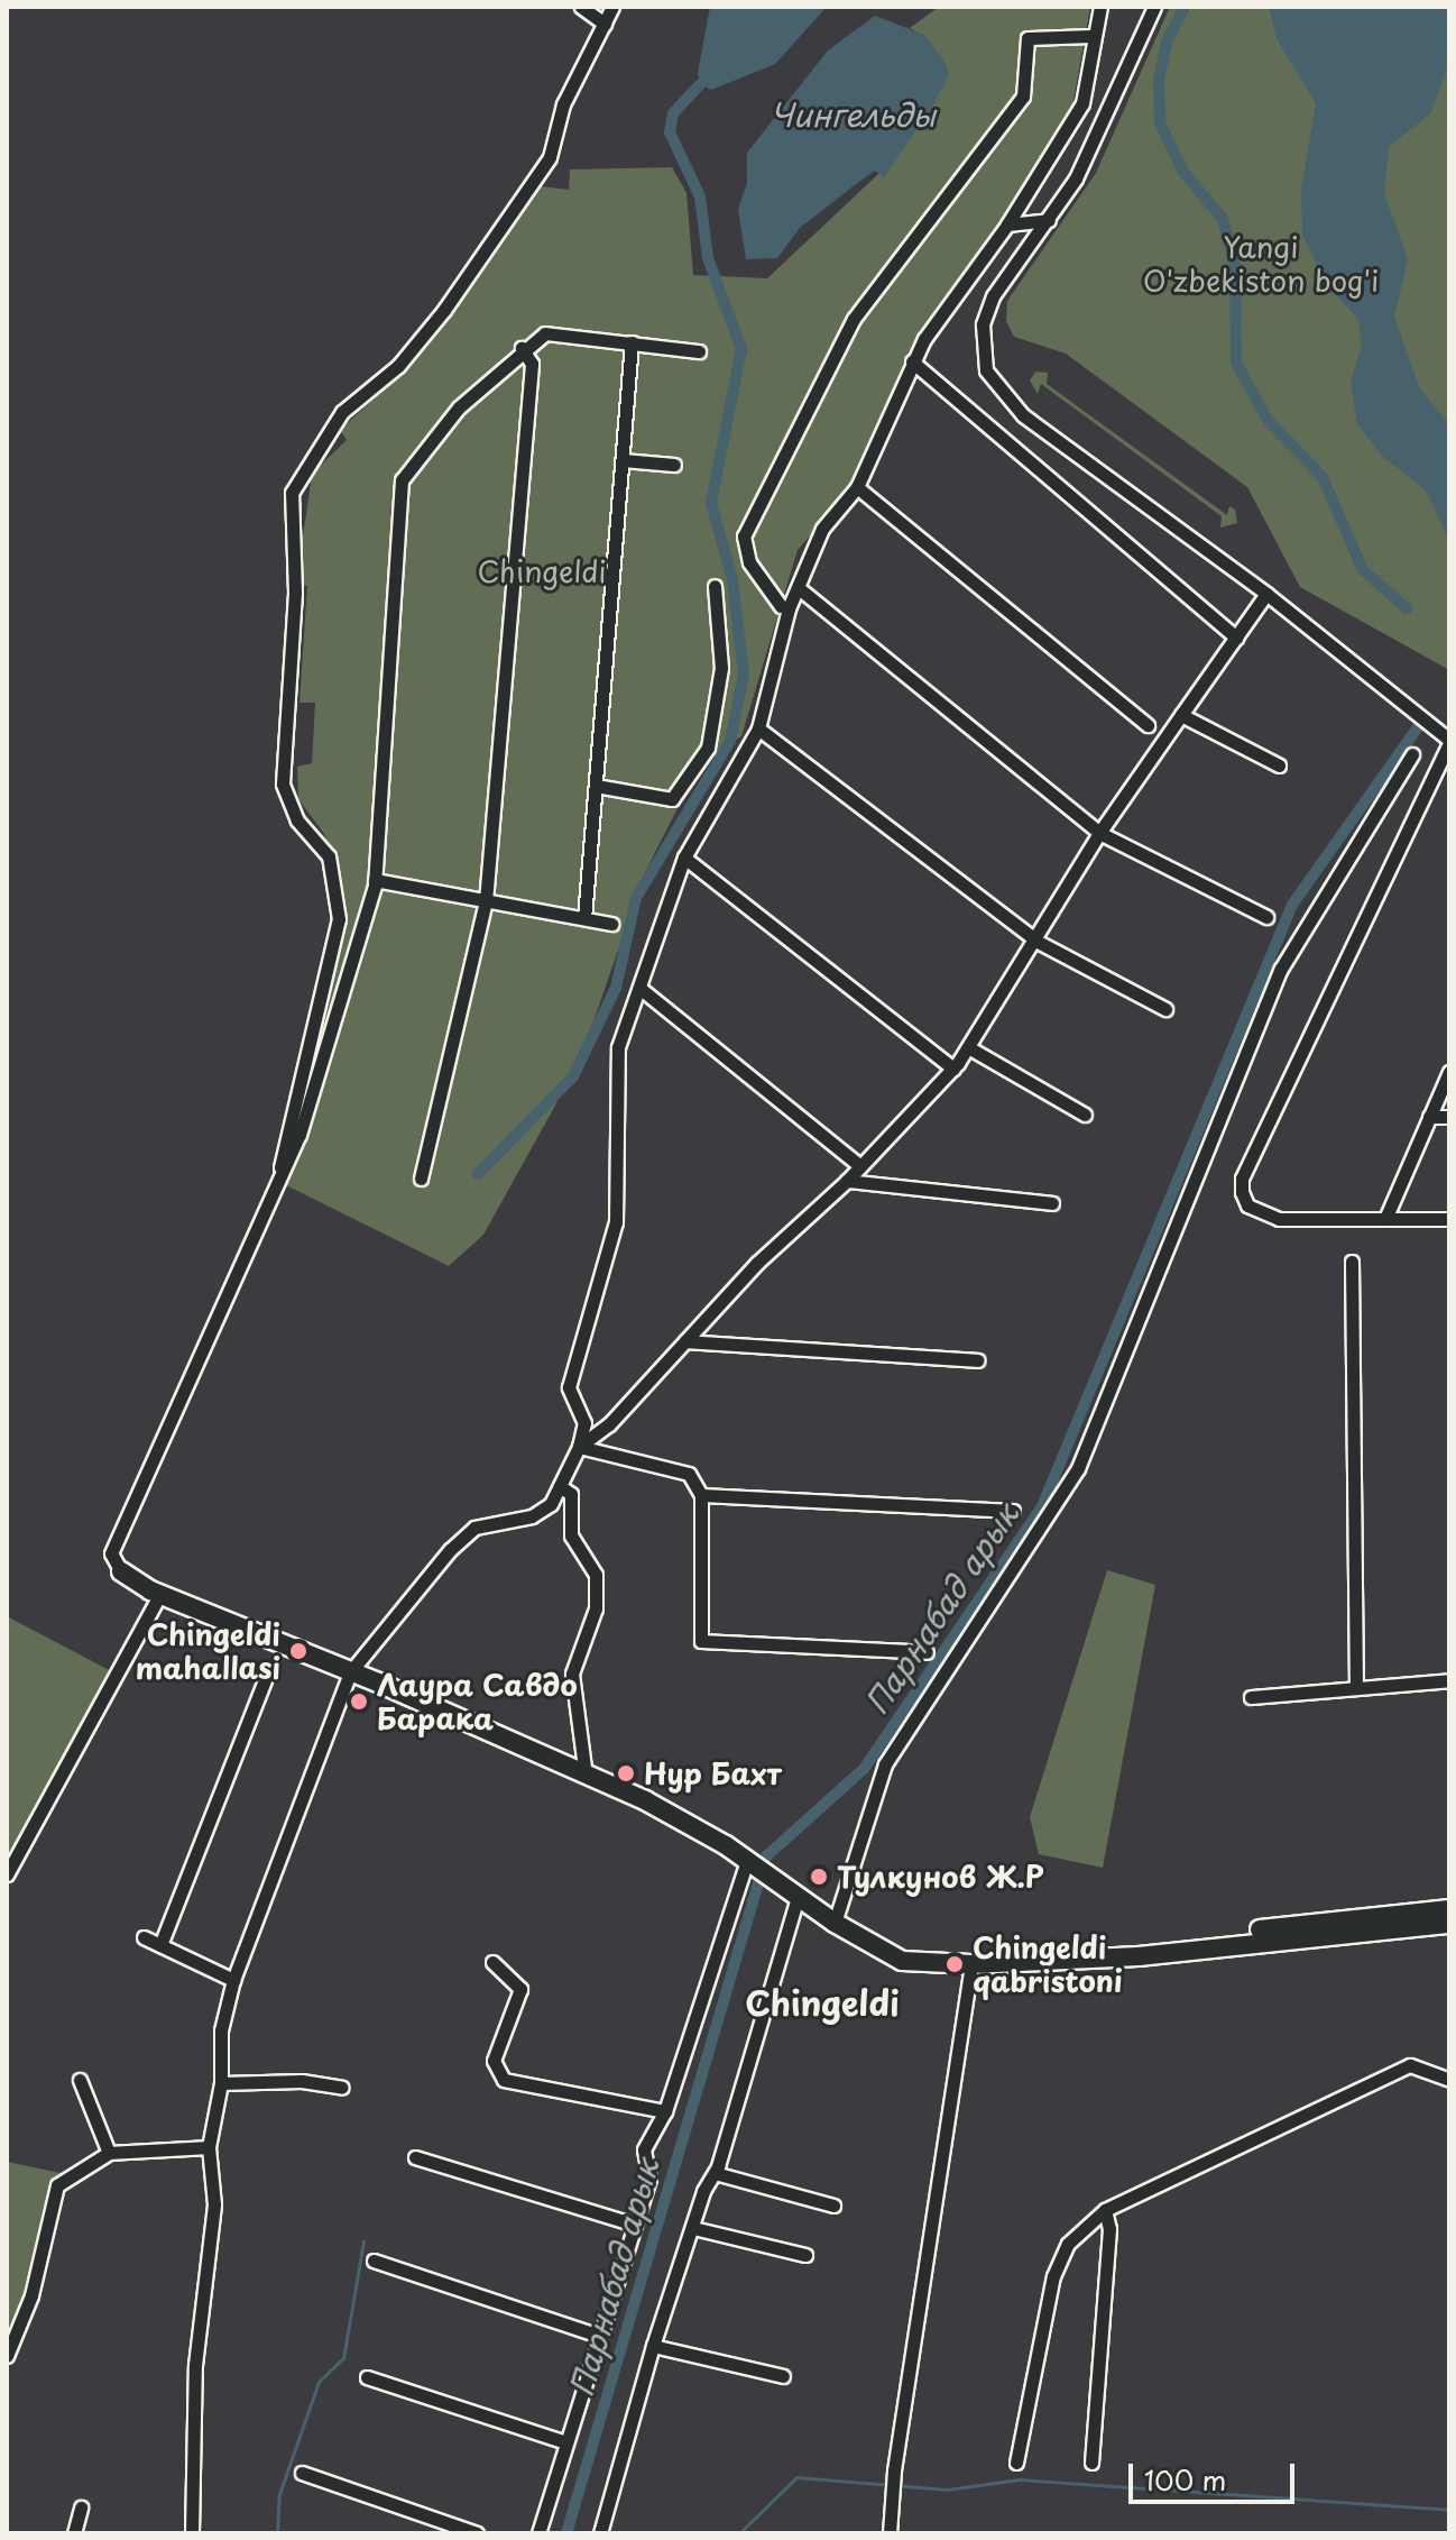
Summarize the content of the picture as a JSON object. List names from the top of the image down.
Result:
{
  "districts": ["Chingeldi"],
  "water": ["Чингельды", "Парнабад арык"],
  "parks": ["Yangi O'zbekiston bog'i", "Chingeldi"],
  "places": [
    "Chingeldi mahallasi",
    "Лаура Савдо Барака",
    "Нур Бахт",
    "Тулкунов Ж.Р",
    "Chingeldi qabristoni"
  ],
  "scale_bar": "100 m"
}
